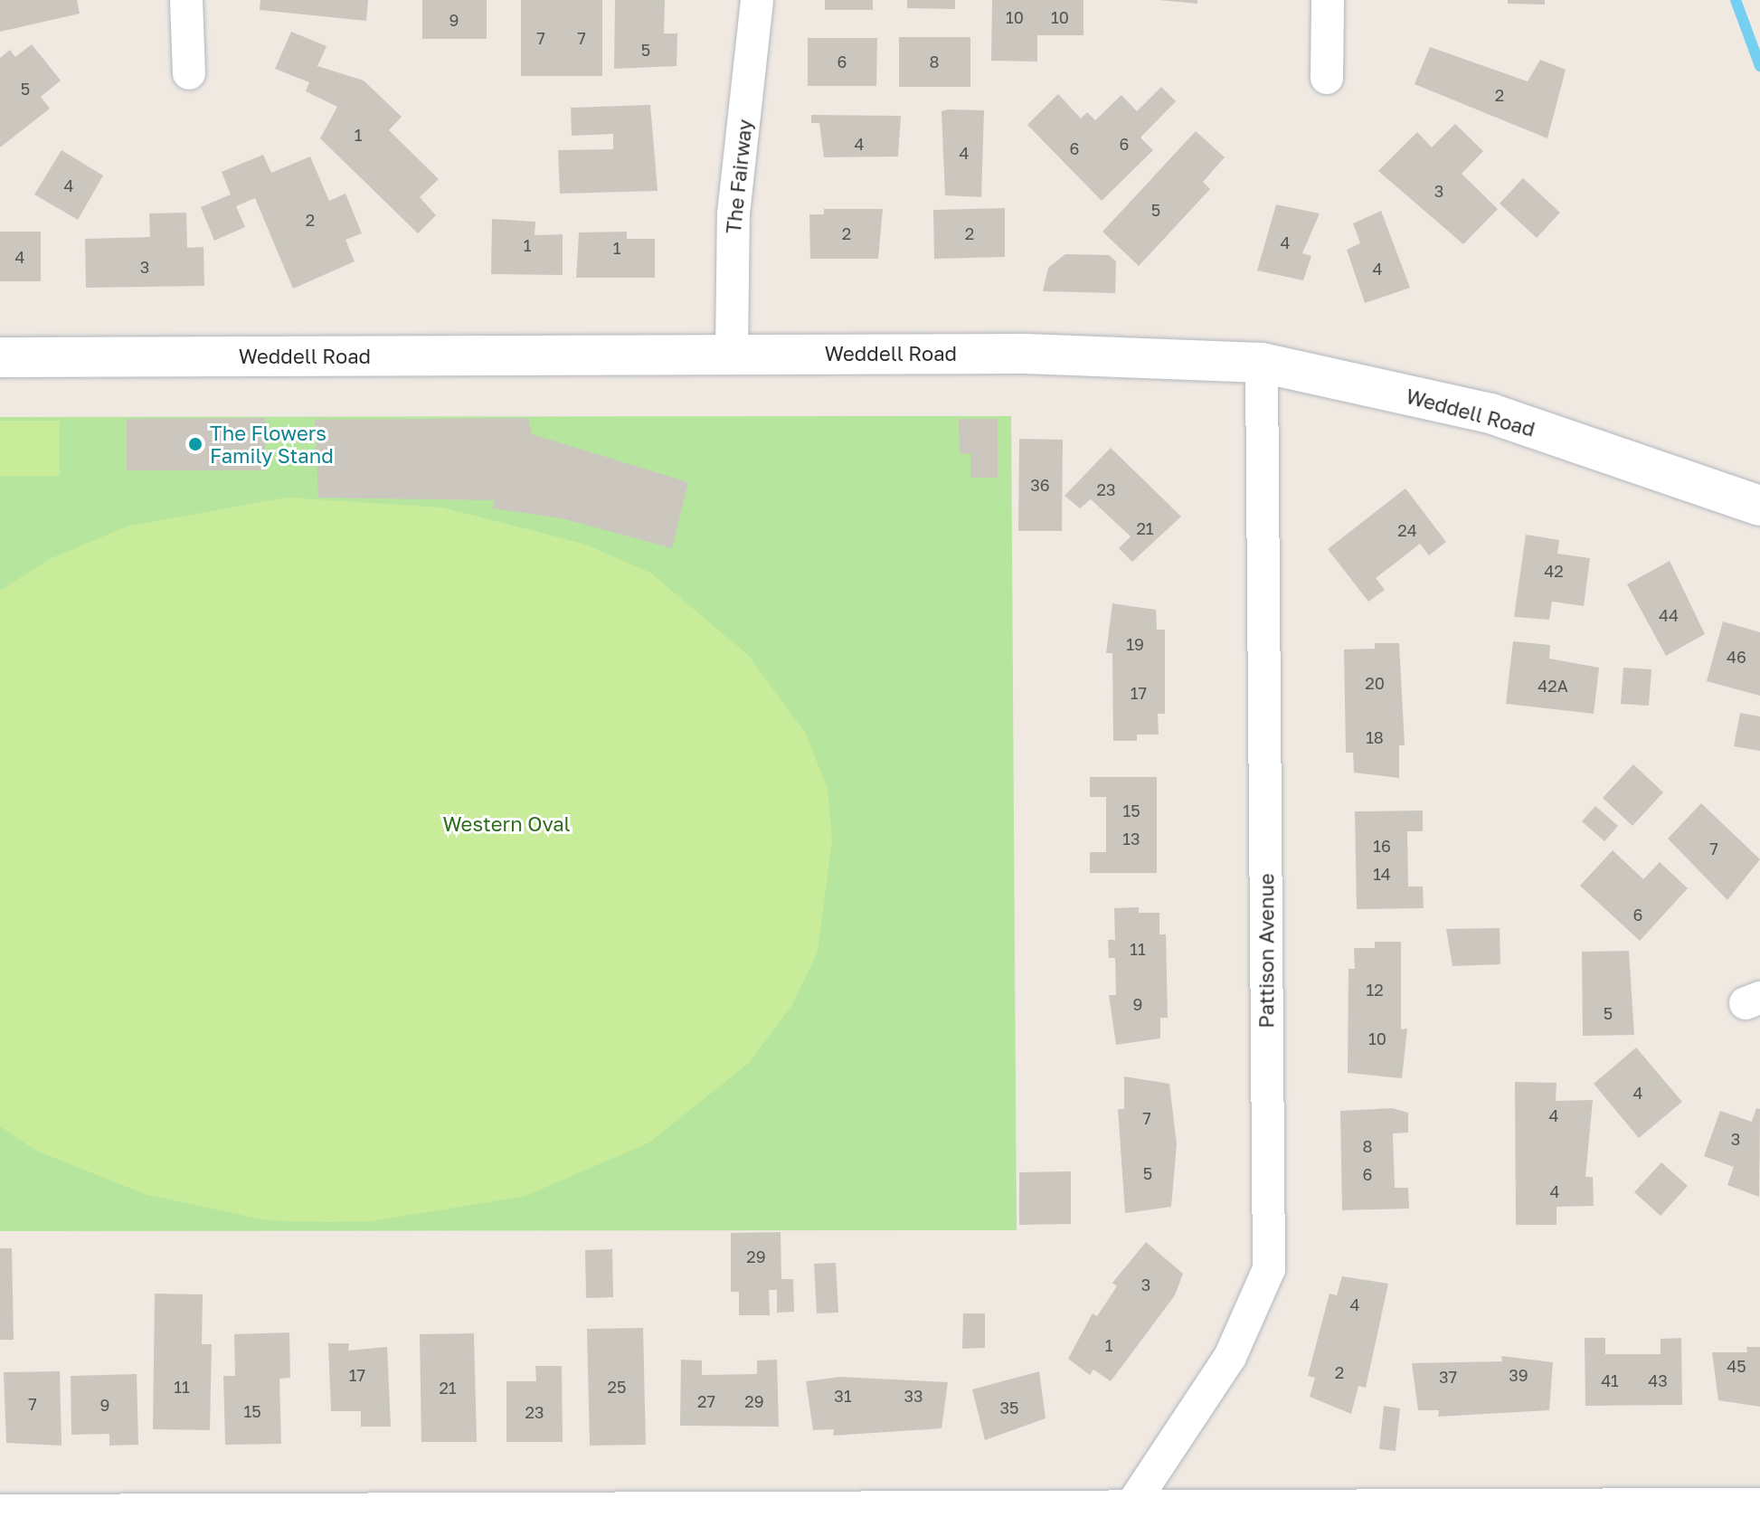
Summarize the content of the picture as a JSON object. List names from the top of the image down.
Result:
{
  "streets": {
    "street": ["The Fairway", "Weddell Road", "Pattison Avenue"]
  },
  "crossings": [
    ["The Fairway", "Weddell Road"],
    ["Weddell Road", "Pattison Avenue"]
  ],
  "parks": ["Western Oval"],
  "places": ["The Flowers Family Stand"],
  "house_numbers": [
    "10",
    "10",
    "9",
    "7",
    "7",
    "5",
    "6",
    "8",
    "5",
    "2",
    "1",
    "4",
    "6",
    "6",
    "4",
    "4",
    "3",
    "5",
    "2",
    "2",
    "2",
    "4",
    "1",
    "1",
    "4",
    "3",
    "4",
    "36",
    "23",
    "21",
    "24",
    "42",
    "44",
    "19",
    "46",
    "20",
    "42A",
    "17",
    "18",
    "15",
    "13",
    "16",
    "7",
    "14",
    "6",
    "11",
    "12",
    "9",
    "5",
    "10",
    "4",
    "4",
    "7",
    "3",
    "8",
    "5",
    "6",
    "4",
    "29",
    "3",
    "4",
    "1",
    "45",
    "2",
    "17",
    "39",
    "37",
    "41",
    "43",
    "11",
    "25",
    "21",
    "31",
    "33",
    "27",
    "29",
    "7",
    "9",
    "35",
    "15",
    "23"
  ]
}
